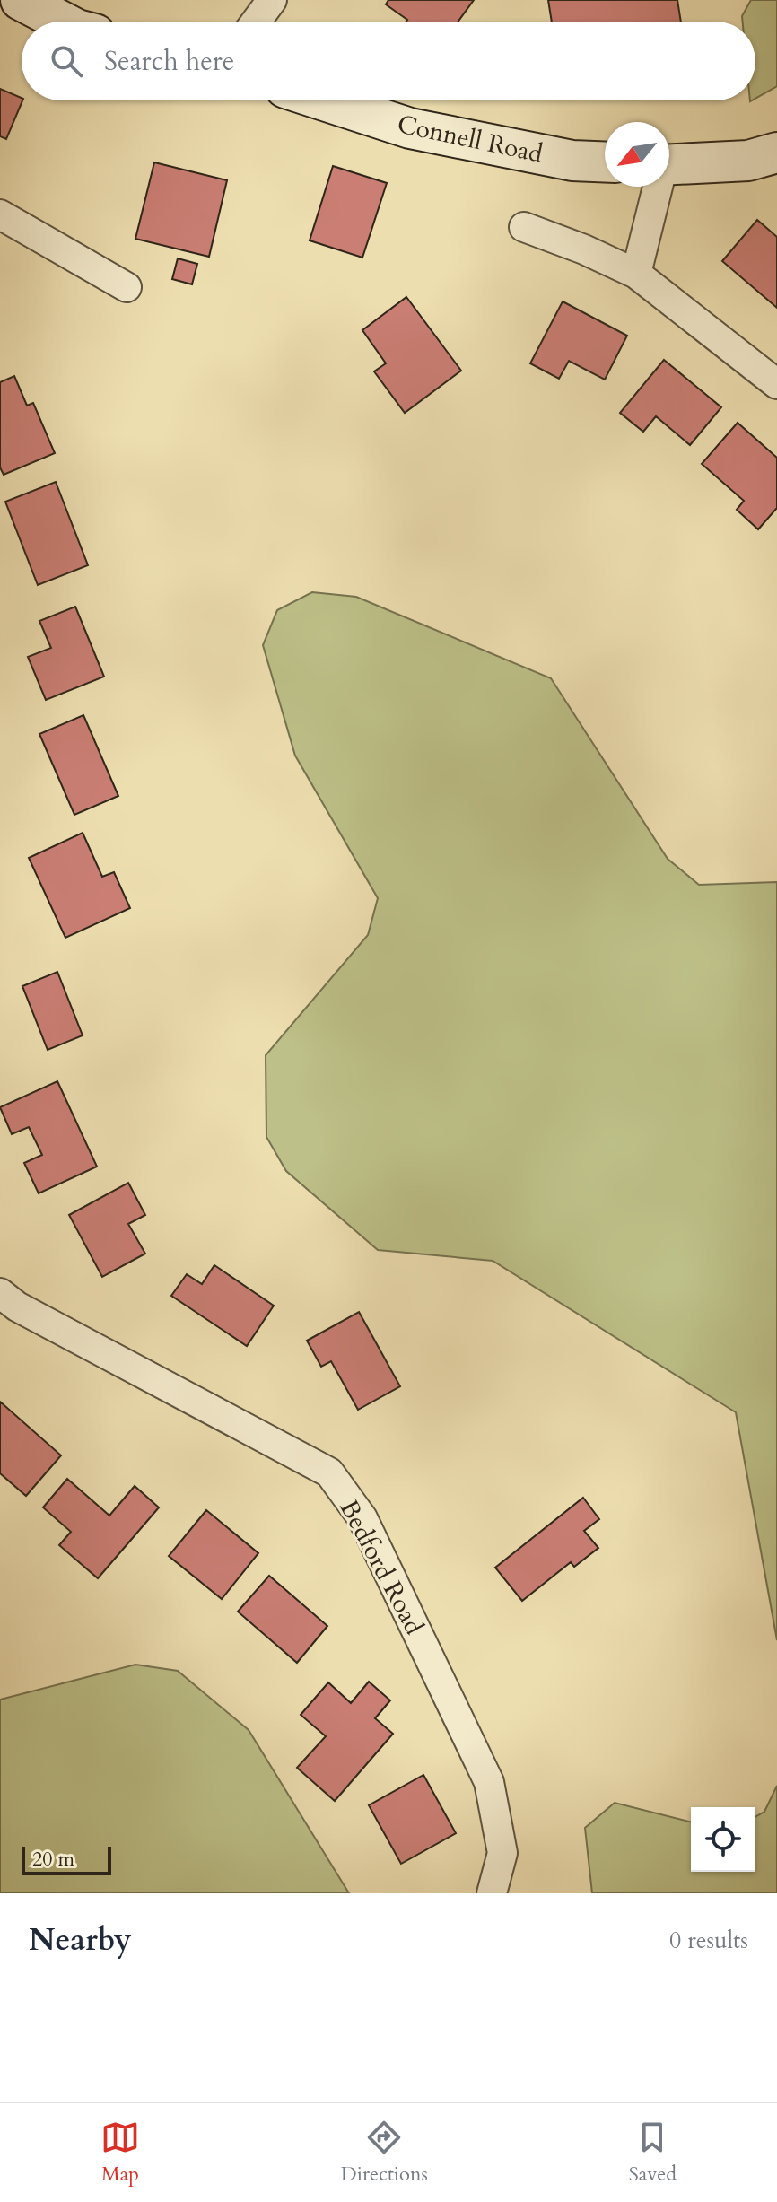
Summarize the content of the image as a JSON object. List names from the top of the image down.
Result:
{
  "streets": {
    "main road": ["Connell Road"],
    "street": ["Bedford Road"]
  },
  "scale_bar": "20 m",
  "north": "bottom left",
  "page": {
    "search": "Search here",
    "scale": "20 m",
    "heading": ["Nearby", "0 results"],
    "nav": ["Map", "Directions", "Saved"]
  }
}
